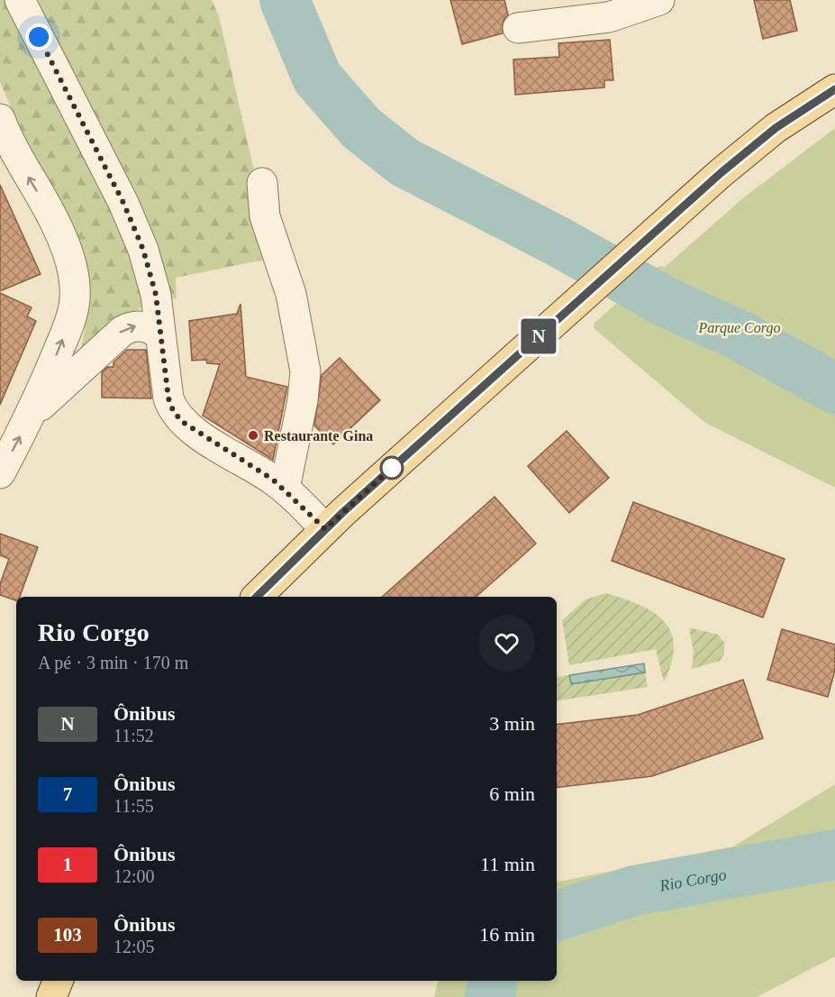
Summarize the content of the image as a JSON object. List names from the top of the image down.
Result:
{
  "water": ["Rio Corgo"],
  "parks": ["Parque Corgo"],
  "places": ["Restaurante Gina"],
  "lines": ["bus line N"],
  "page": {
    "on_map": "N",
    "heading": ["Rio Corgo", "A pé · 3 min · 170 m"],
    "list": [
      {
        "mark": "N",
        "name": "Ônibus",
        "note": "11:52",
        "value": "3 min"
      },
      {
        "mark": "7",
        "name": "Ônibus",
        "note": "11:55",
        "value": "6 min"
      },
      {
        "mark": "1",
        "name": "Ônibus",
        "note": "12:00",
        "value": "11 min"
      },
      {
        "mark": "103",
        "name": "Ônibus",
        "note": "12:05",
        "value": "16 min"
      }
    ]
  }
}
